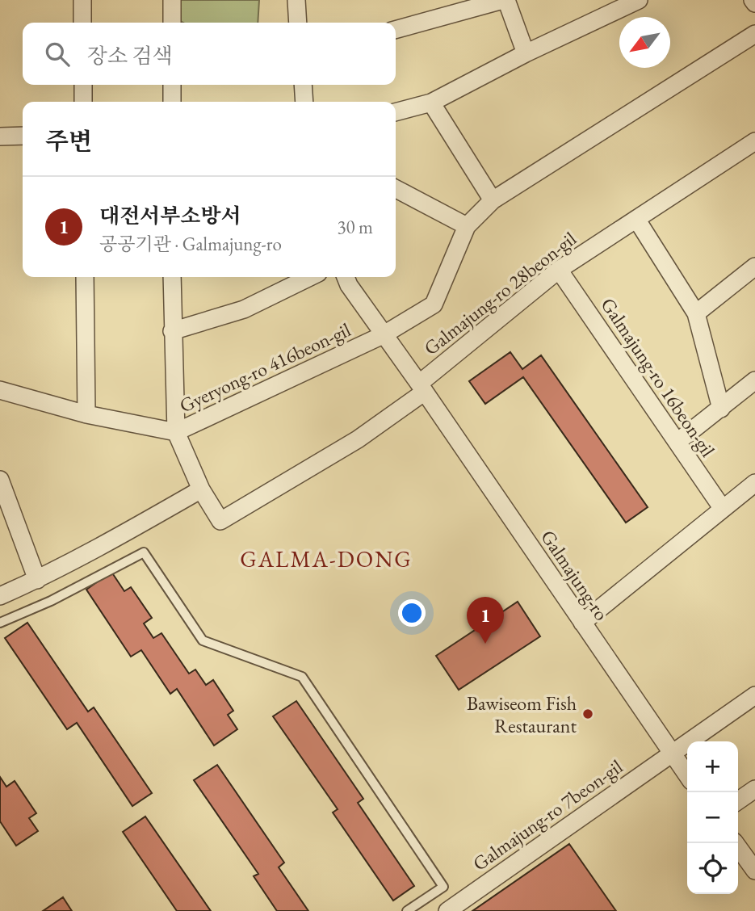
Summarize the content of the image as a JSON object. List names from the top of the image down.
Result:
{
  "streets": {
    "street": [
      "Galmajung-ro 28beon-gil",
      "Gyeryong-ro 416beon-gil",
      "Galmajung-ro 16beon-gil",
      "Galmajung-ro",
      "Galmajung-ro 7beon-gil"
    ]
  },
  "crossings": [
    ["Galmajung-ro 28beon-gil", "Galmajung-ro 16beon-gil"],
    ["Galmajung-ro 28beon-gil", "Galmajung-ro"],
    ["Gyeryong-ro 416beon-gil", "Galmajung-ro"],
    ["Galmajung-ro", "Galmajung-ro 7beon-gil"]
  ],
  "districts": ["GALMA-DONG"],
  "places": ["Bawiseom Fish Restaurant"],
  "north": "bottom left",
  "page": {
    "search": "장소 검색",
    "heading": "주변",
    "list": [
      {
        "mark": "1",
        "name": "대전서부소방서",
        "note": "공공기관 · Galmajung-ro",
        "value": "30 m"
      }
    ],
    "pins": "1",
    "map_buttons": ["+", "−"]
  }
}
